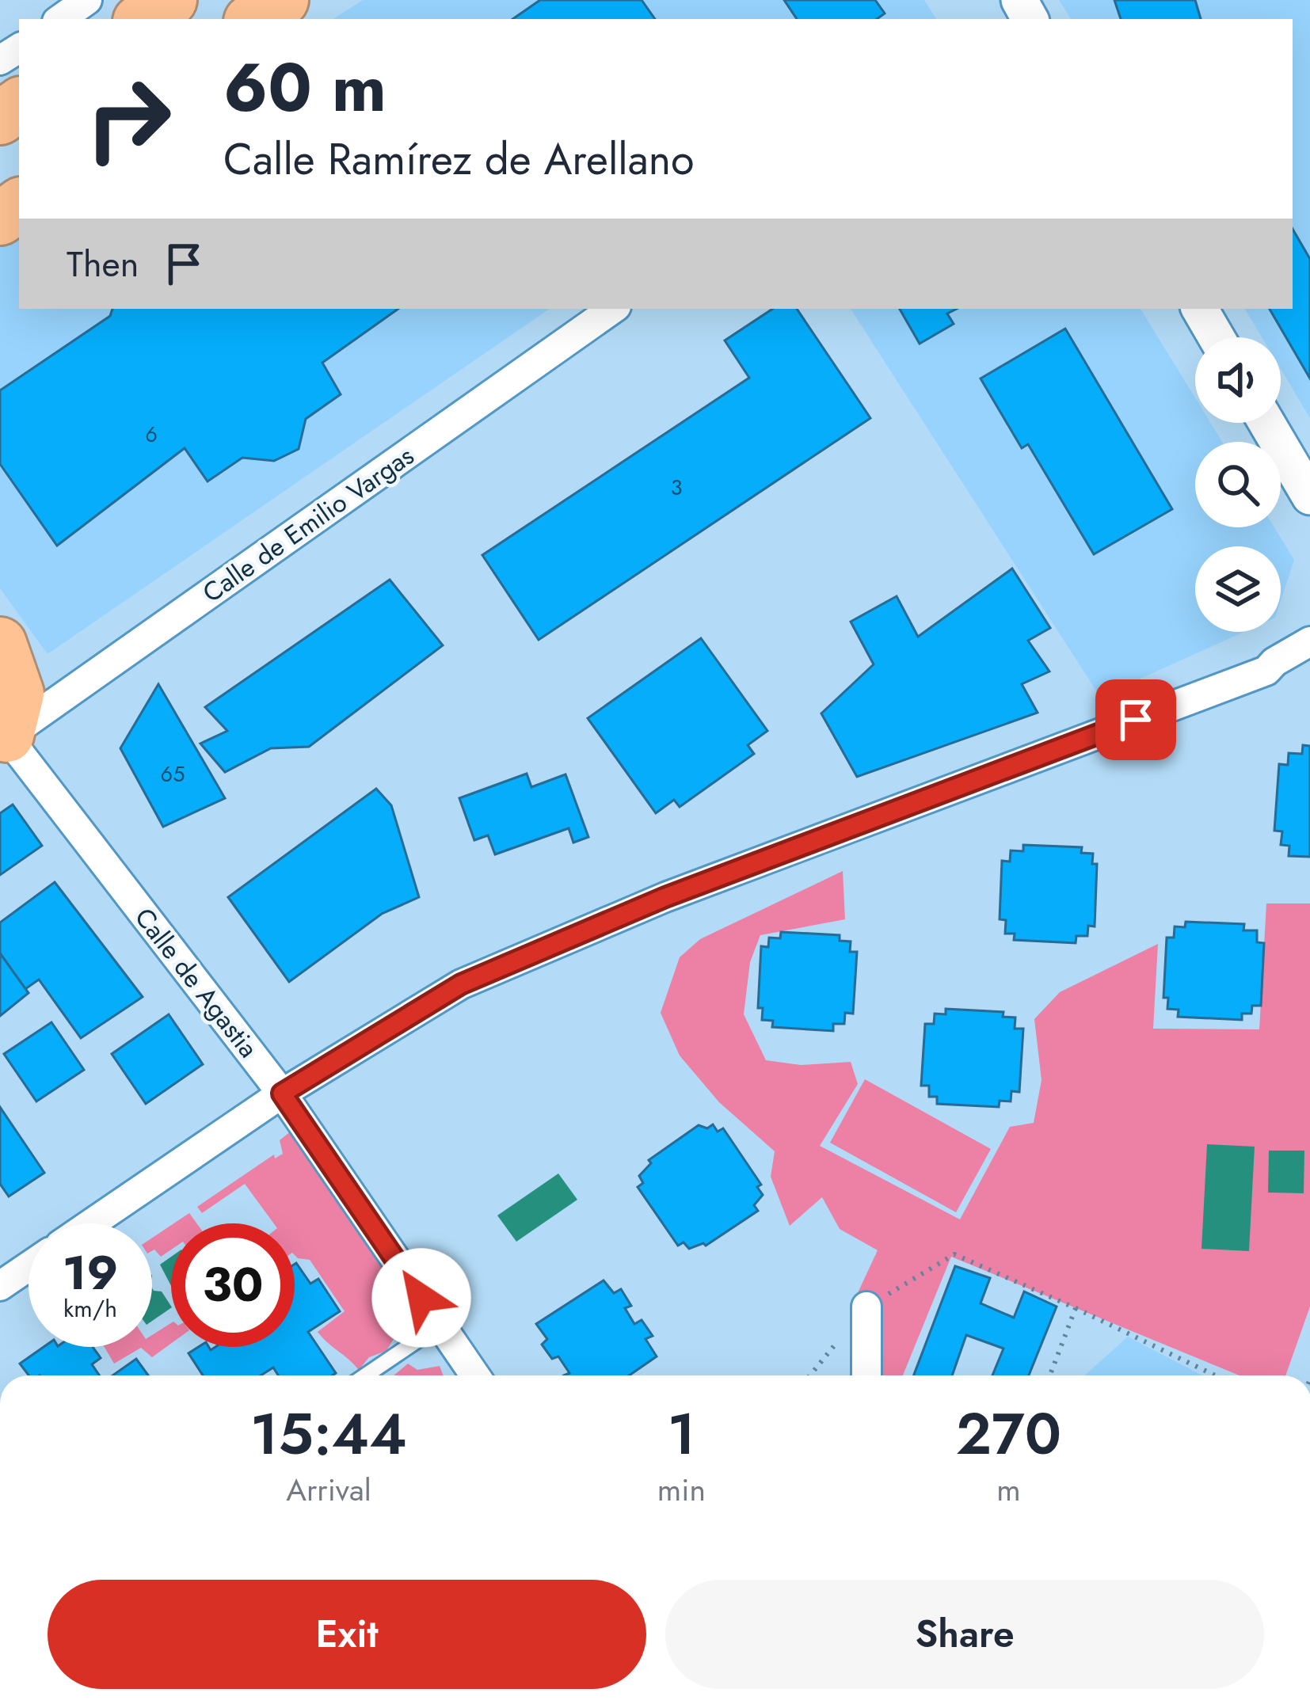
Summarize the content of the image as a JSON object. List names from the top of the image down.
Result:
{
  "streets": {
    "street": ["Calle de Emilio Vargas", "Calle de Agastia"]
  },
  "crossings": [
    ["Calle de Emilio Vargas", "Calle de Agastia"]
  ],
  "house_numbers": ["6", "3", "65"],
  "page": {
    "turn": ["60 m", "Calle Ramírez de Arellano"],
    "then": "Then",
    "speed": "19 km/h",
    "limit": "30",
    "eta": [
      "15:44",
      "Arrival",
      "1",
      "min",
      "270",
      "m"
    ],
    "buttons": ["Exit", "Share"]
  }
}
